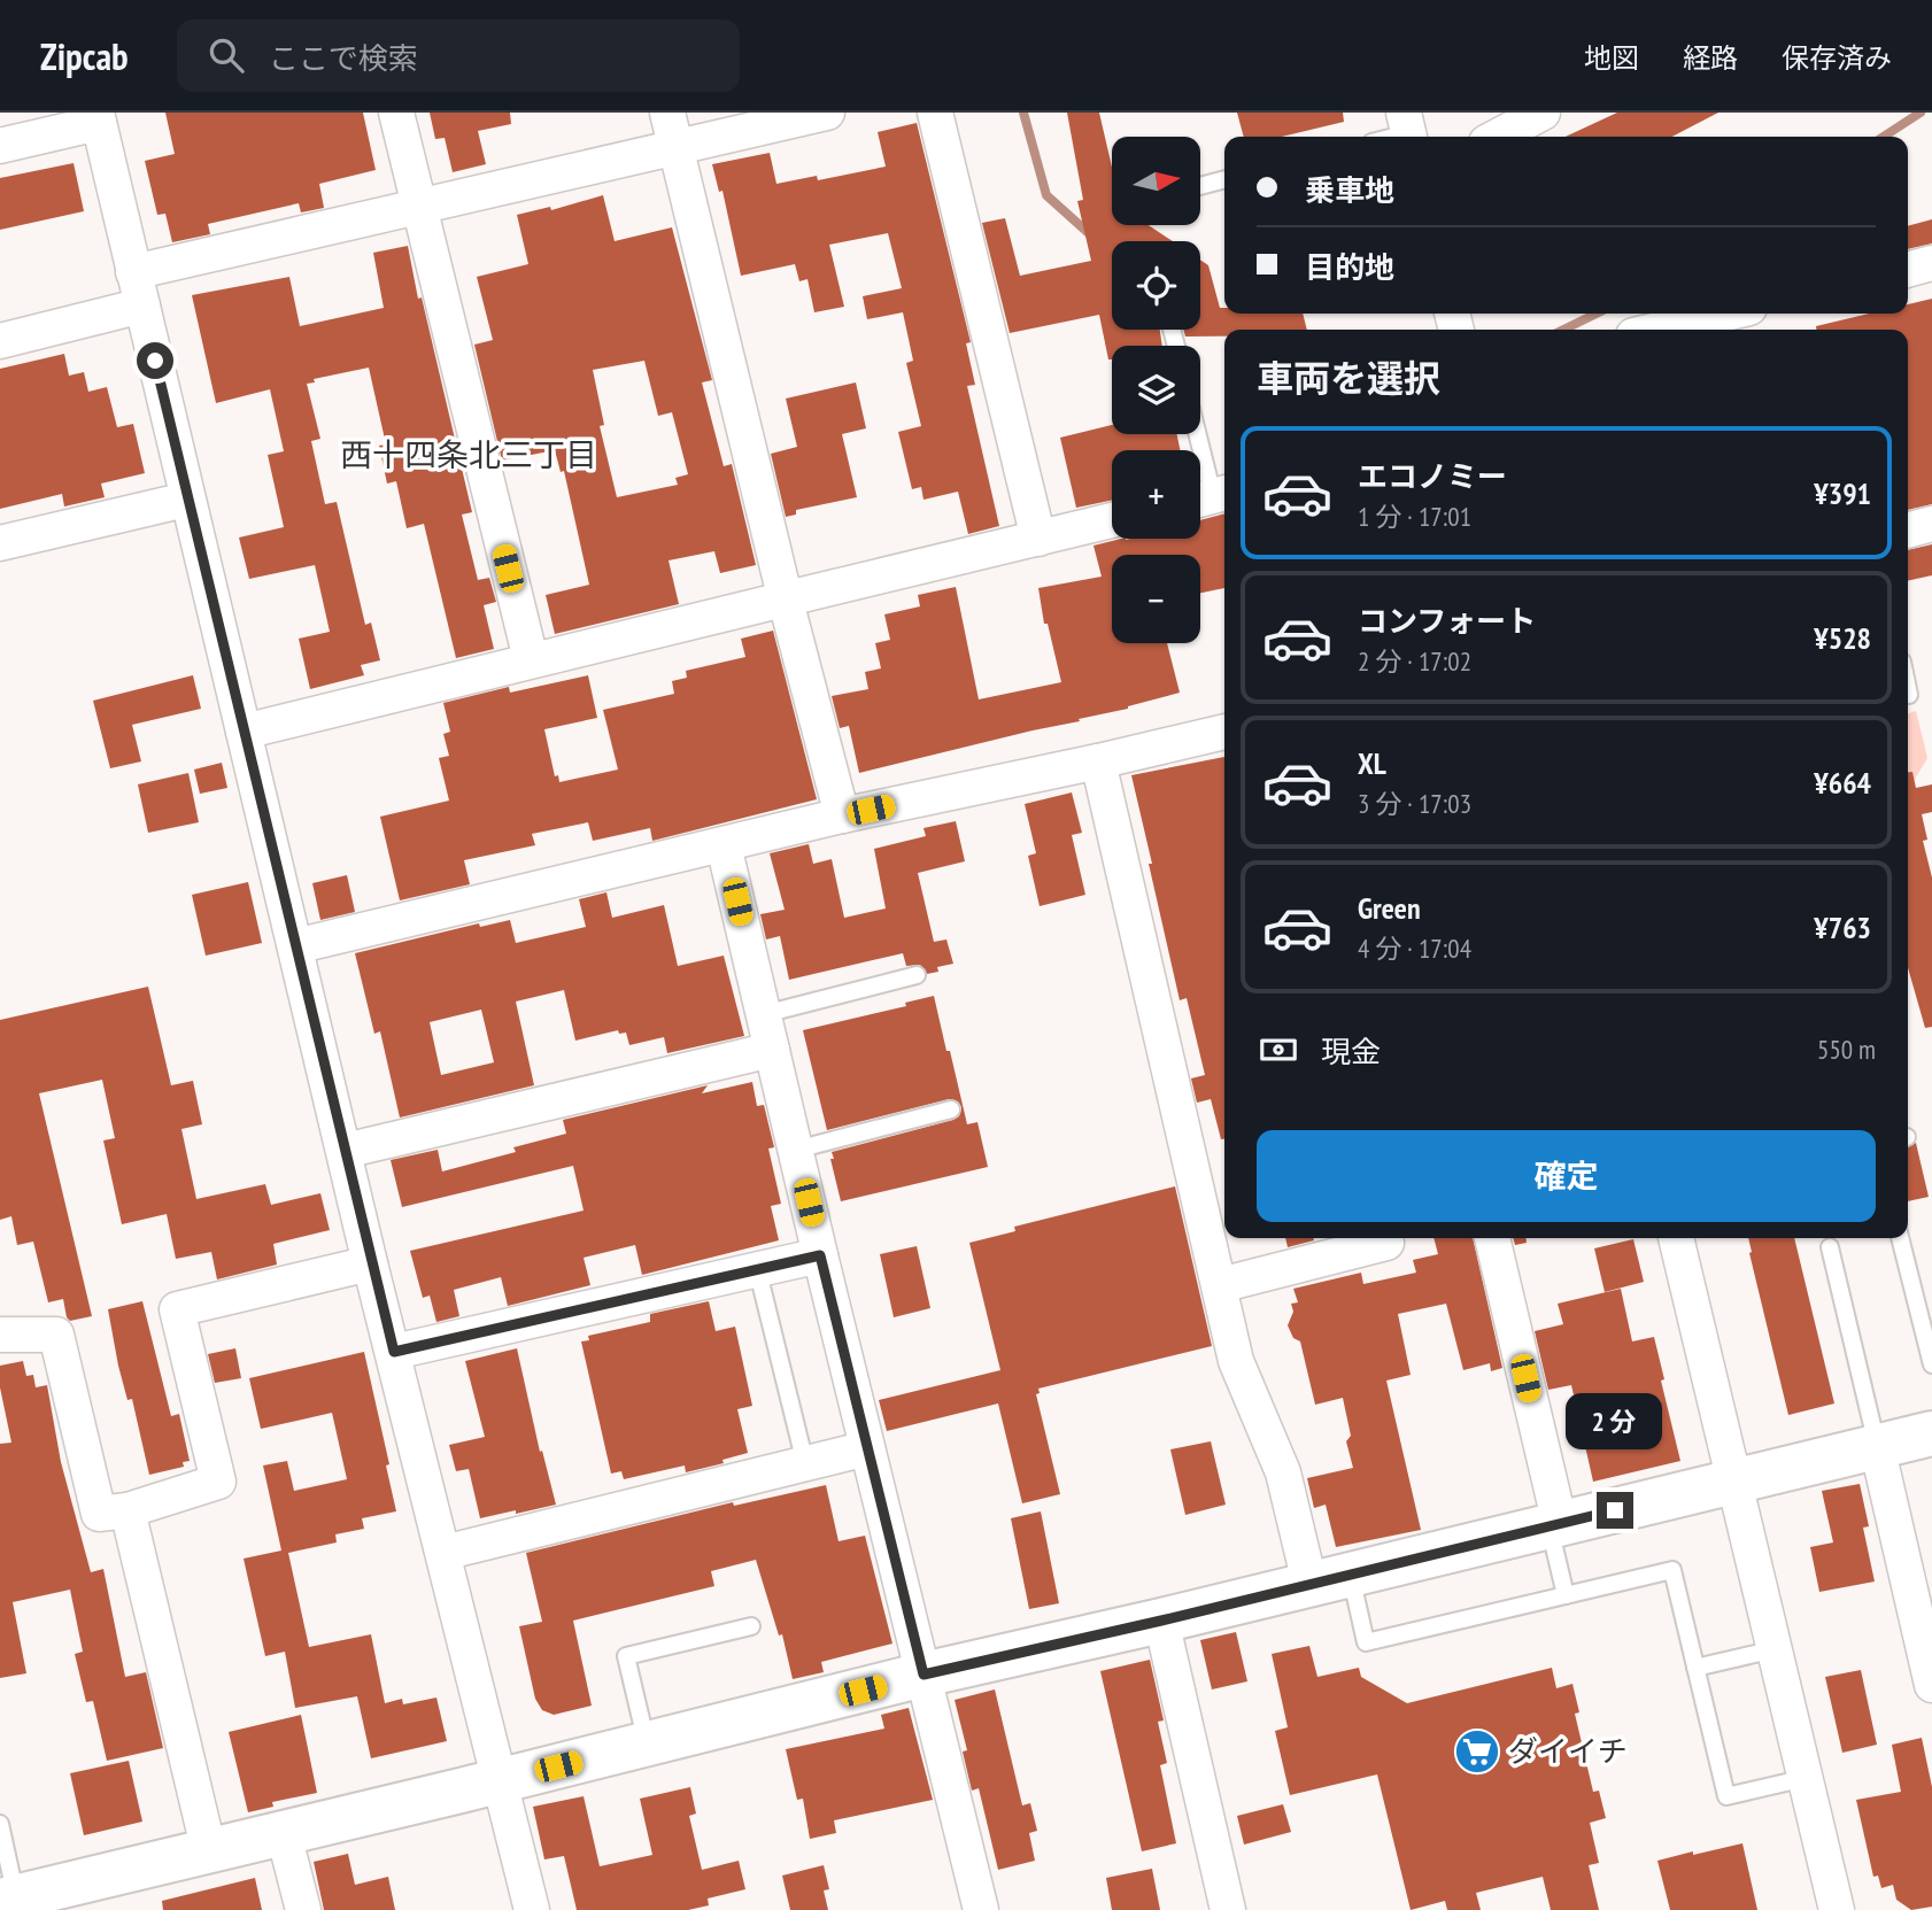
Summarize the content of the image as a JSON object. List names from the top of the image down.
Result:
{
  "districts": ["西十四条北三丁目"],
  "places": {
    "supermarket": ["ダイイチ"]
  },
  "north": "right",
  "page": {
    "header": "Zipcab",
    "search": "ここで検索",
    "nav": ["地図", "経路", "保存済み"],
    "map_buttons": ["+", "−"],
    "banner": ["乗車地", "目的地"],
    "heading": "車両を選択",
    "list": [
      {
        "name": "エコノミー",
        "note": "1 分 · 17:01",
        "value": "¥391"
      },
      {
        "name": "コンフォート",
        "note": "2 分 · 17:02",
        "value": "¥528"
      },
      {
        "name": "XL",
        "note": "3 分 · 17:03",
        "value": "¥664"
      },
      {
        "name": "Green",
        "note": "4 分 · 17:04",
        "value": "¥763"
      }
    ],
    "pay": ["現金", "550 m"],
    "buttons": "確定",
    "bubble": "2 分"
  }
}
